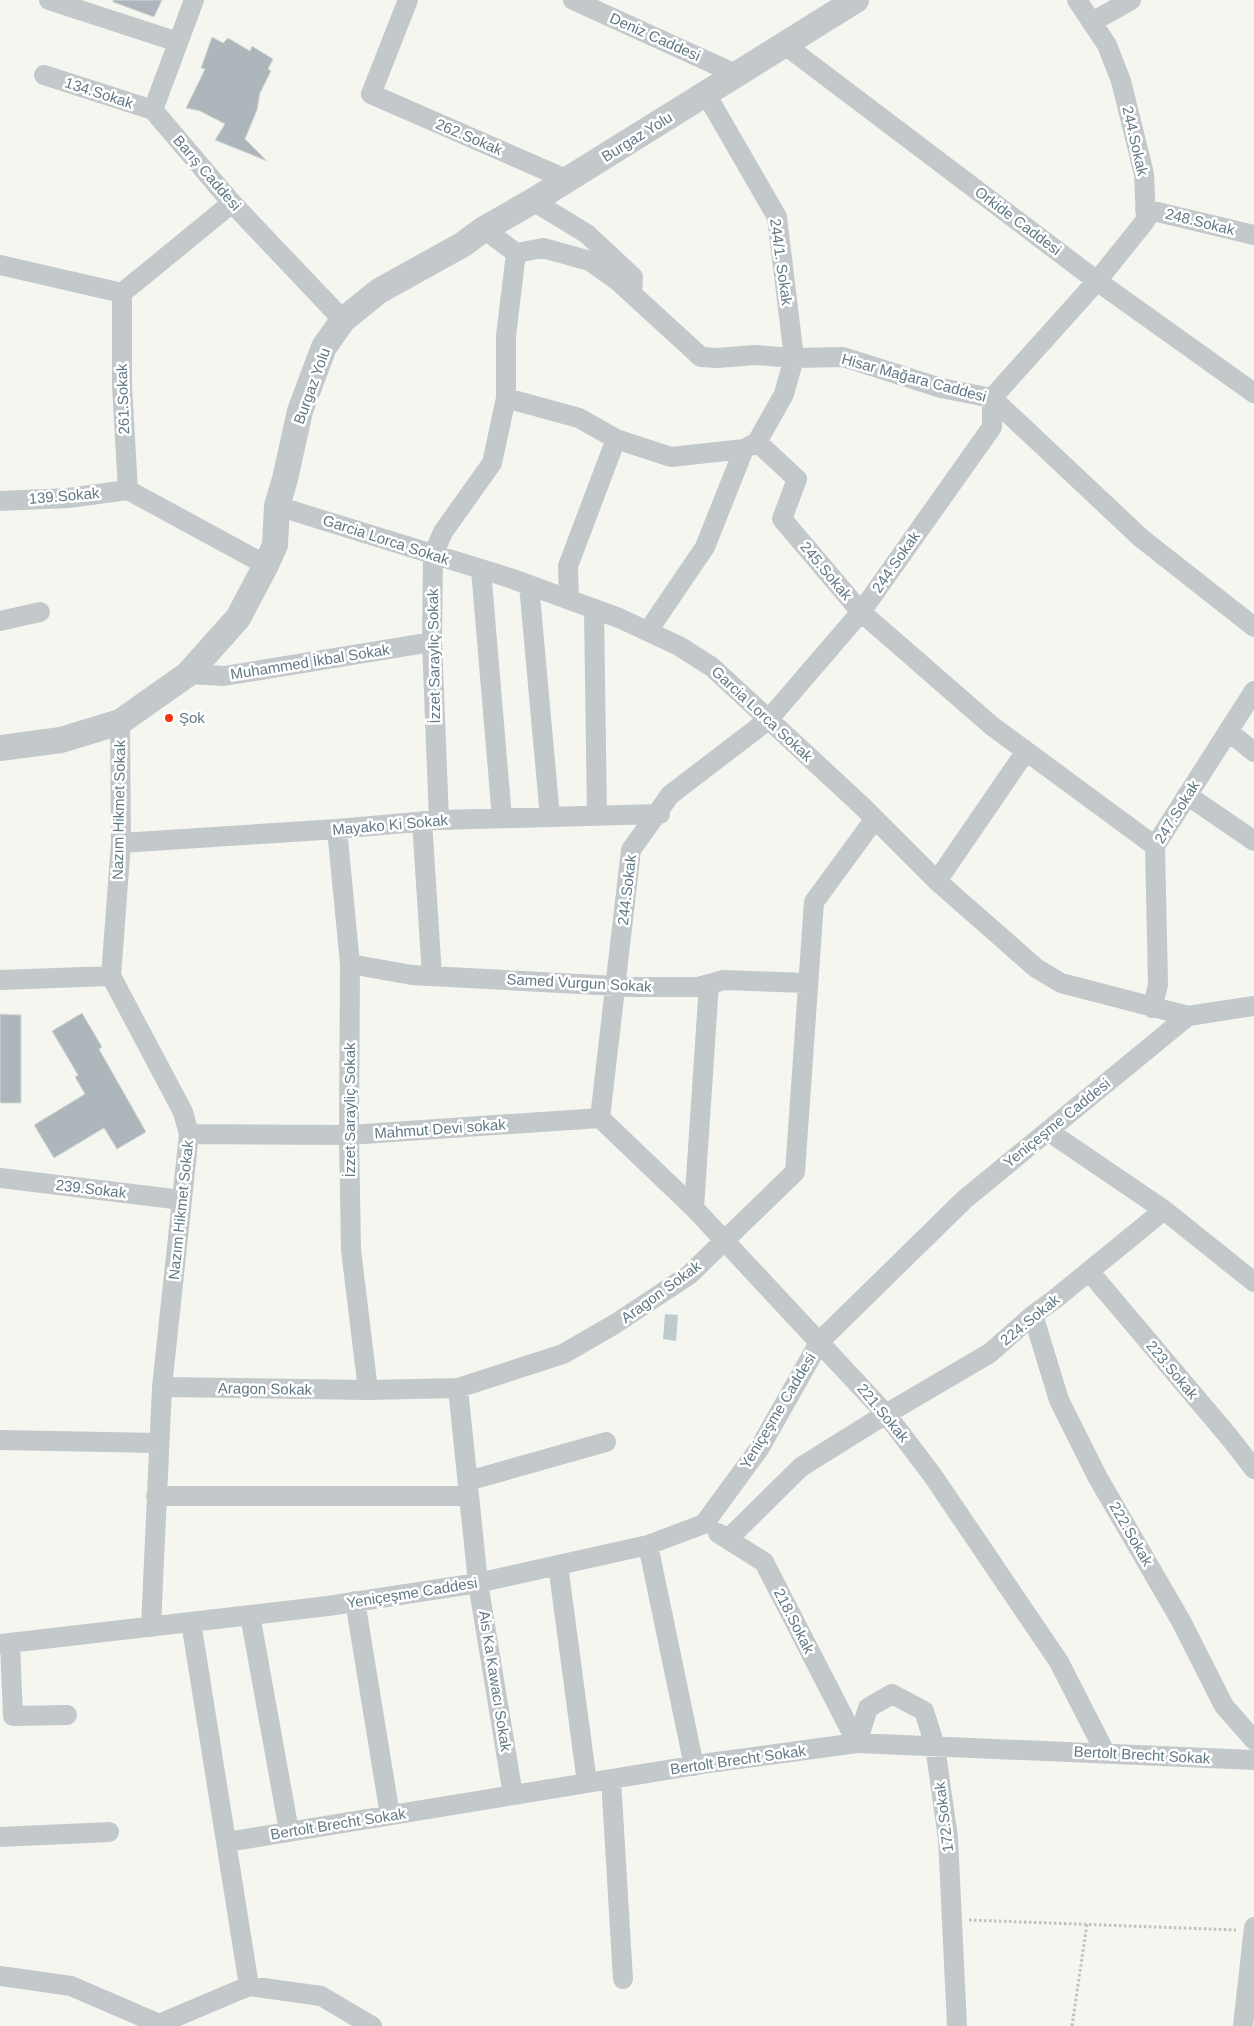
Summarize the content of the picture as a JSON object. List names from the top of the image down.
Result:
{
  "streets": {
    "street": [
      "Deniz Caddesi",
      "134.Sokak",
      "262.Sokak",
      "Burgaz Yolu",
      "244.Sokak",
      "Barış Caddesi",
      "Orkide Caddesi",
      "248.Sokak",
      "244/1. Sokak",
      "Hisar Mağara Caddesi",
      "261.Sokak",
      "139.Sokak",
      "Garcia Lorca Sokak",
      "245.Sokak",
      "İzzet Sarayliç Sokak",
      "Muhammed İkbal Sokak",
      "Nazım Hikmet Sokak",
      "247.Sokak",
      "Mayako Ki Sokak",
      "Samed Vurgun Sokak",
      "Yeniçeşme Caddesi",
      "Mahmut Devi sokak",
      "239.Sokak",
      "Aragon Sokak",
      "224.Sokak",
      "223.Sokak",
      "221.Sokak",
      "222.Sokak",
      "218.Sokak",
      "Ais Ka Kawacı Sokak",
      "Bertolt Brecht Sokak",
      "172.Sokak"
    ]
  },
  "crossings": [
    ["Deniz Caddesi", "Burgaz Yolu"],
    ["134.Sokak", "Barış Caddesi"],
    ["262.Sokak", "Burgaz Yolu"],
    ["Burgaz Yolu", "Barış Caddesi"],
    ["Burgaz Yolu", "Orkide Caddesi"],
    ["Burgaz Yolu", "244/1. Sokak"],
    ["Burgaz Yolu", "Garcia Lorca Sokak"],
    ["Burgaz Yolu", "Muhammed İkbal Sokak"],
    ["Burgaz Yolu", "Nazım Hikmet Sokak"],
    ["244.Sokak", "Orkide Caddesi"],
    ["244.Sokak", "248.Sokak"],
    ["244.Sokak", "Hisar Mağara Caddesi"],
    ["244.Sokak", "Garcia Lorca Sokak"],
    ["244.Sokak", "245.Sokak"],
    ["244.Sokak", "Mayako Ki Sokak"],
    ["244.Sokak", "Samed Vurgun Sokak"],
    ["244.Sokak", "Mahmut Devi sokak"],
    ["244.Sokak", "221.Sokak"],
    ["244/1. Sokak", "Hisar Mağara Caddesi"],
    ["Hisar Mağara Caddesi", "İzzet Sarayliç Sokak"],
    ["261.Sokak", "139.Sokak"],
    ["Garcia Lorca Sokak", "İzzet Sarayliç Sokak"],
    ["Garcia Lorca Sokak", "247.Sokak"],
    ["Garcia Lorca Sokak", "Yeniçeşme Caddesi"],
    ["Garcia Lorca Sokak", "Aragon Sokak"],
    ["245.Sokak", "247.Sokak"],
    ["İzzet Sarayliç Sokak", "Muhammed İkbal Sokak"],
    ["İzzet Sarayliç Sokak", "Mayako Ki Sokak"],
    ["İzzet Sarayliç Sokak", "Samed Vurgun Sokak"],
    ["İzzet Sarayliç Sokak", "Mahmut Devi sokak"],
    ["İzzet Sarayliç Sokak", "Aragon Sokak"],
    ["Nazım Hikmet Sokak", "Mayako Ki Sokak"],
    ["Nazım Hikmet Sokak", "Yeniçeşme Caddesi"],
    ["Nazım Hikmet Sokak", "Mahmut Devi sokak"],
    ["Nazım Hikmet Sokak", "239.Sokak"],
    ["Nazım Hikmet Sokak", "Aragon Sokak"],
    ["Samed Vurgun Sokak", "Aragon Sokak"],
    ["Yeniçeşme Caddesi", "221.Sokak"],
    ["Yeniçeşme Caddesi", "218.Sokak"],
    ["Yeniçeşme Caddesi", "Ais Ka Kawacı Sokak"],
    ["Mahmut Devi sokak", "221.Sokak"],
    ["Aragon Sokak", "221.Sokak"],
    ["Aragon Sokak", "Ais Ka Kawacı Sokak"],
    ["224.Sokak", "223.Sokak"],
    ["224.Sokak", "221.Sokak"],
    ["224.Sokak", "222.Sokak"],
    ["224.Sokak", "218.Sokak"],
    ["221.Sokak", "Bertolt Brecht Sokak"],
    ["218.Sokak", "Bertolt Brecht Sokak"],
    ["218.Sokak", "172.Sokak"],
    ["Ais Ka Kawacı Sokak", "Bertolt Brecht Sokak"],
    ["Bertolt Brecht Sokak", "172.Sokak"]
  ],
  "places": ["Şok"]
}
